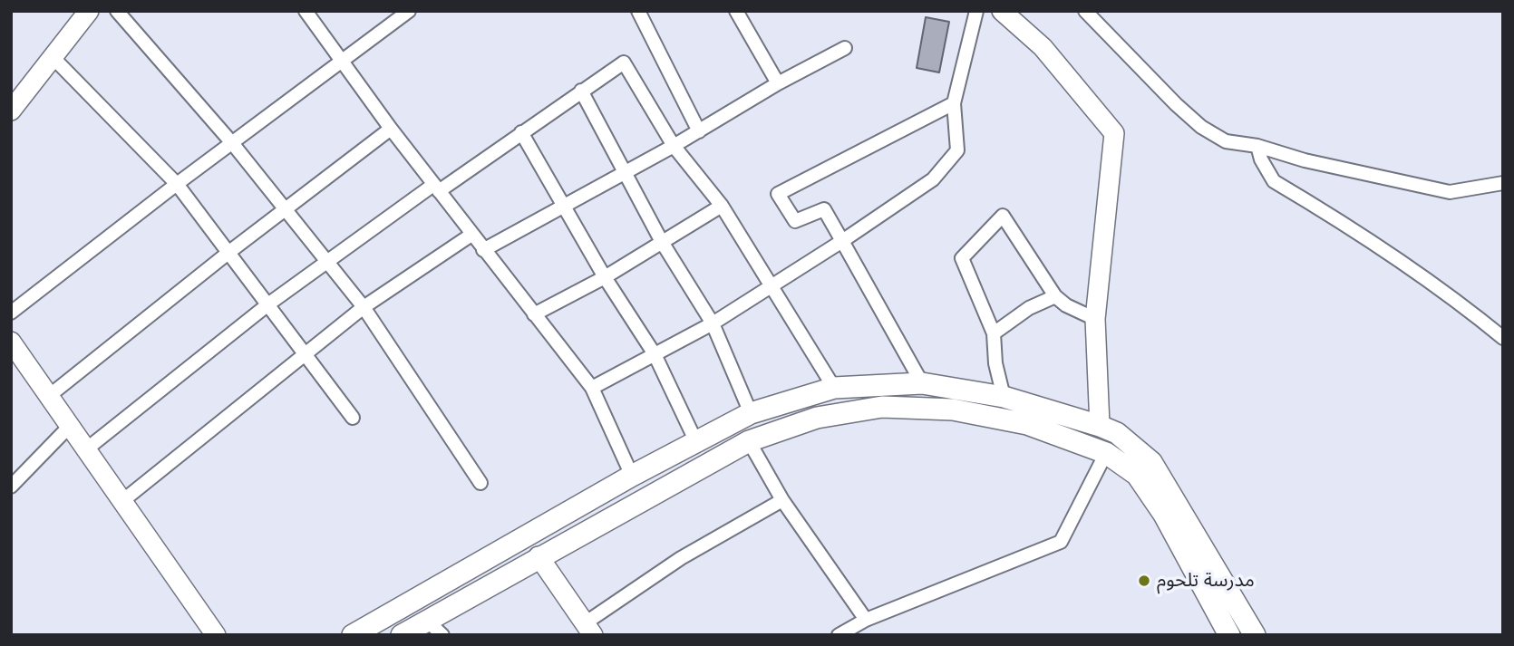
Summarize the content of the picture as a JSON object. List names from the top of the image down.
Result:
{
  "places": ["مدرسة تلحوم"]
}
